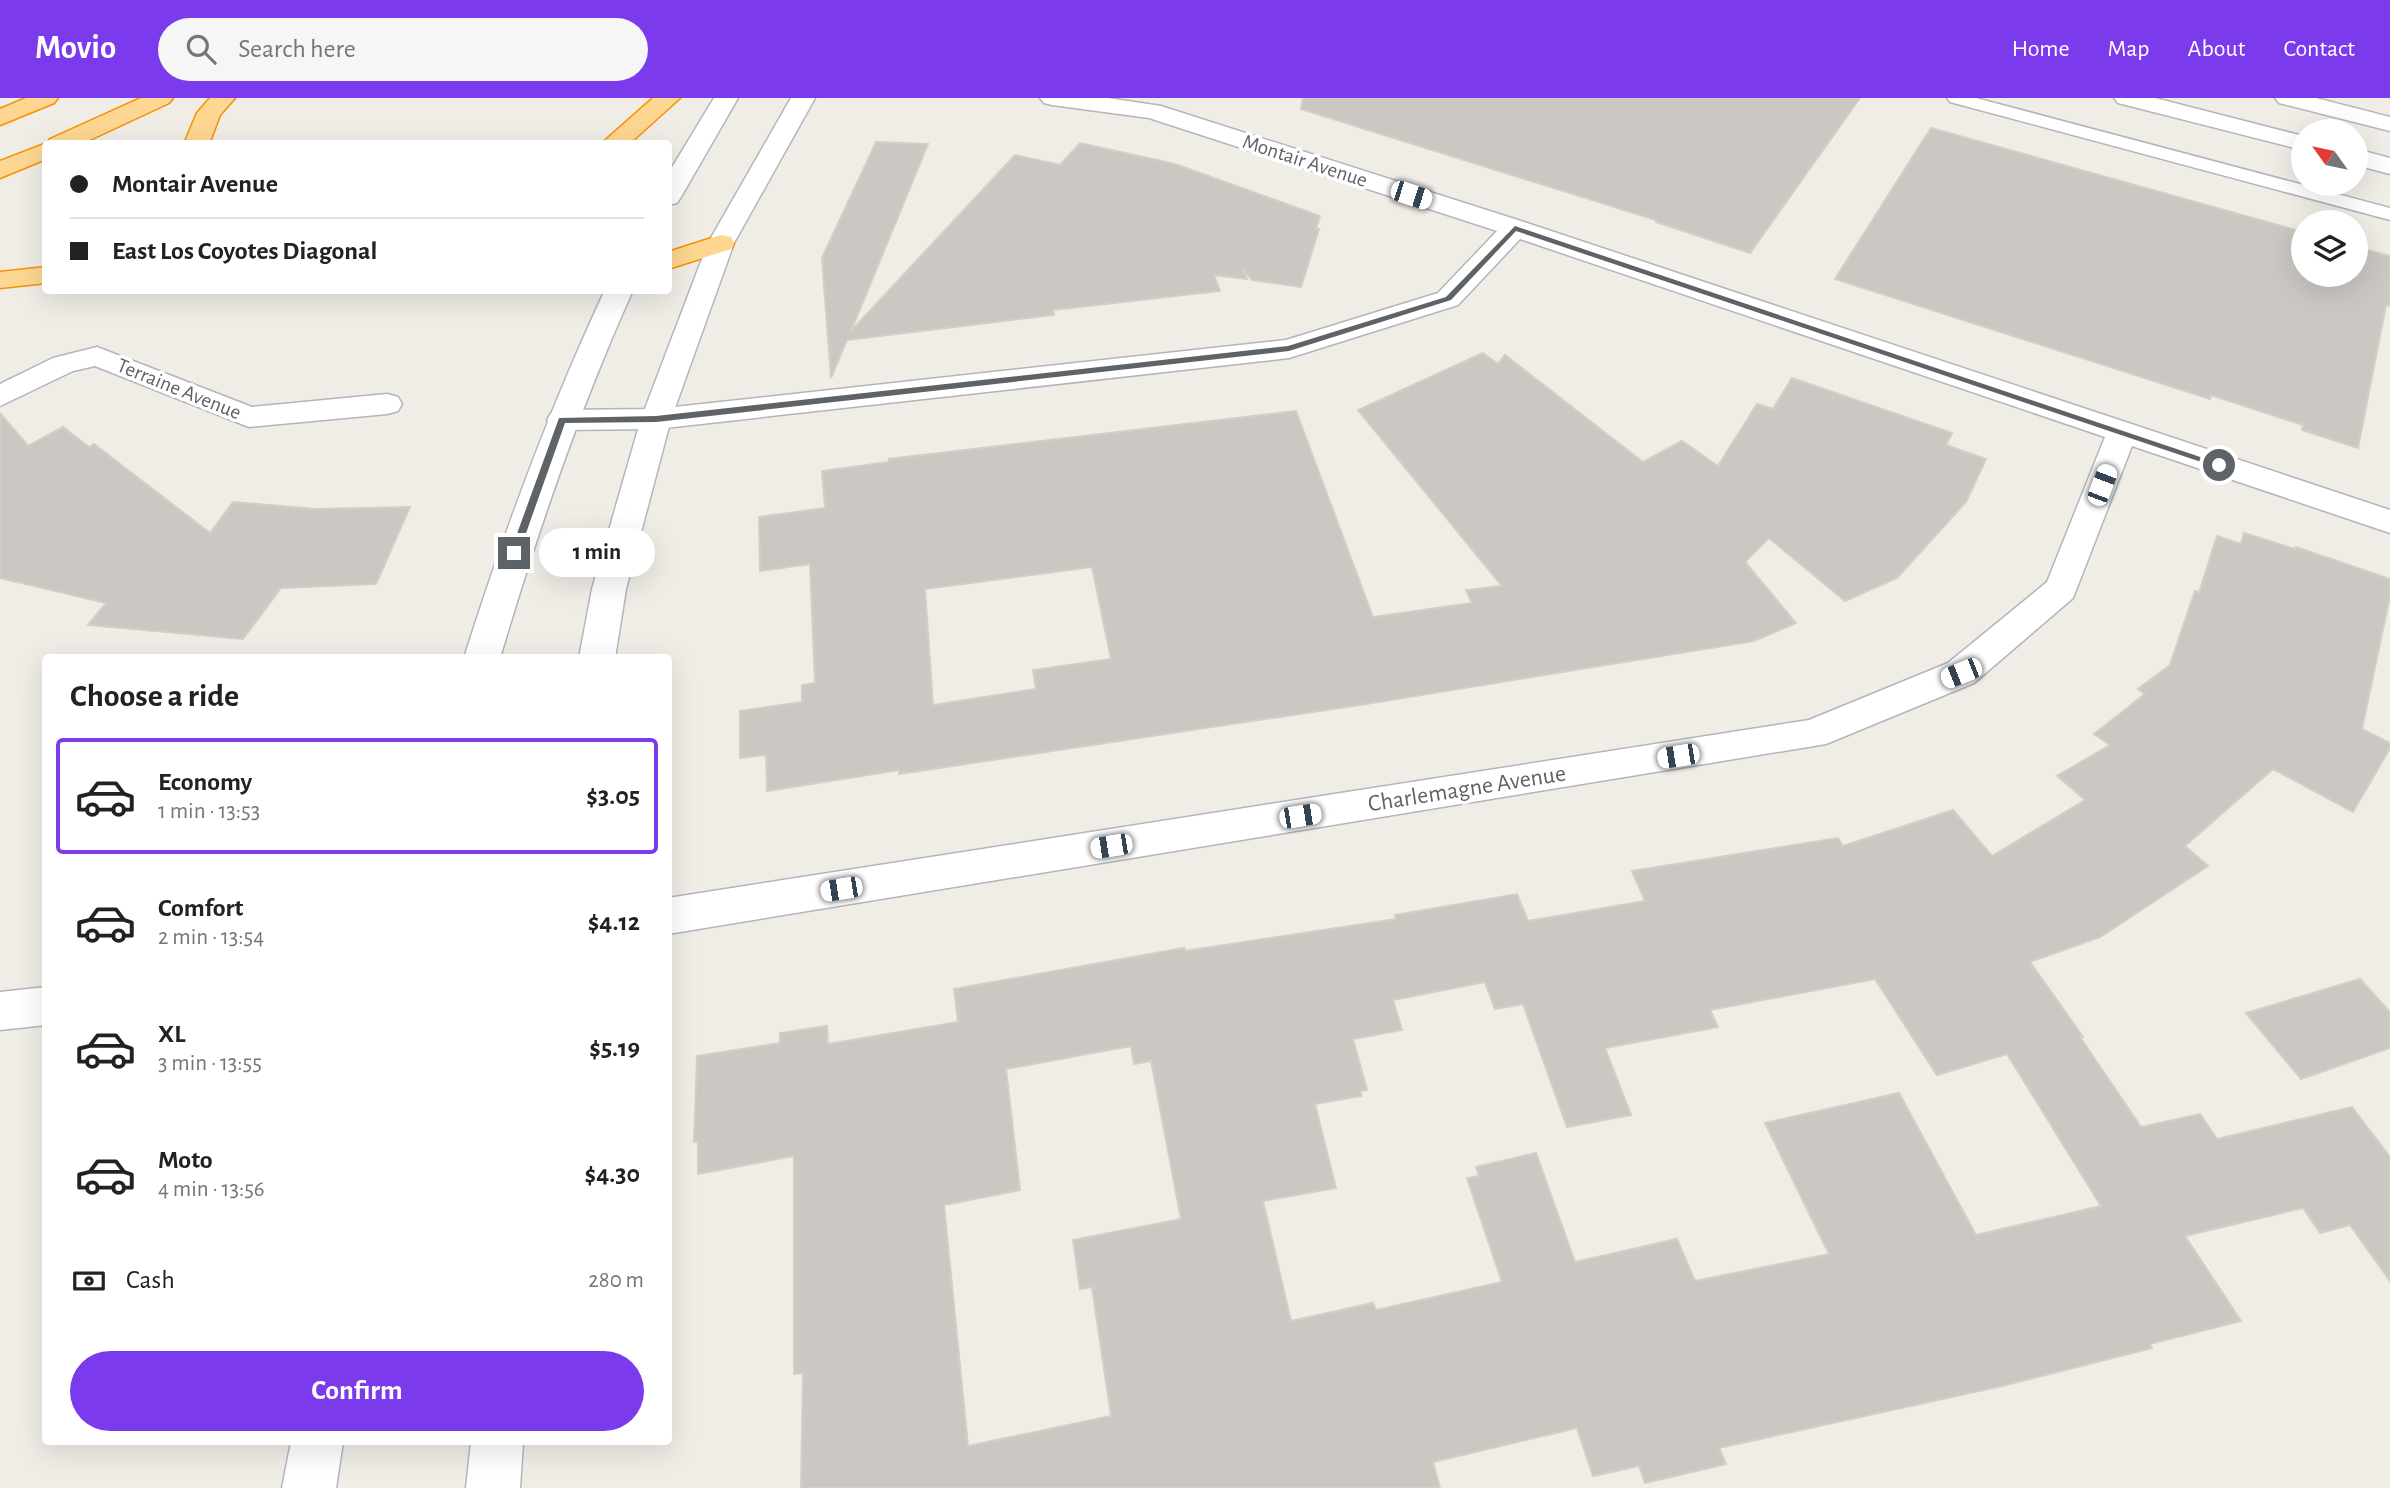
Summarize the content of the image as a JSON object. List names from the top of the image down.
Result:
{
  "streets": {
    "street": ["Montair Avenue", "Terraine Avenue", "Charlemagne Avenue"]
  },
  "crossings": [
    ["Montair Avenue", "Charlemagne Avenue"]
  ],
  "north": "top left",
  "page": {
    "header": "Movio",
    "search": "Search here",
    "nav": [
      "Home",
      "Map",
      "About",
      "Contact"
    ],
    "banner": ["Montair Avenue", "East Los Coyotes Diagonal"],
    "bubble": "1 min",
    "heading": "Choose a ride",
    "list": [
      {
        "name": "Economy",
        "note": "1 min · 13:53",
        "value": "$3.05"
      },
      {
        "name": "Comfort",
        "note": "2 min · 13:54",
        "value": "$4.12"
      },
      {
        "name": "XL",
        "note": "3 min · 13:55",
        "value": "$5.19"
      },
      {
        "name": "Moto",
        "note": "4 min · 13:56",
        "value": "$4.30"
      }
    ],
    "pay": ["Cash", "280 m"],
    "buttons": "Confirm"
  }
}
